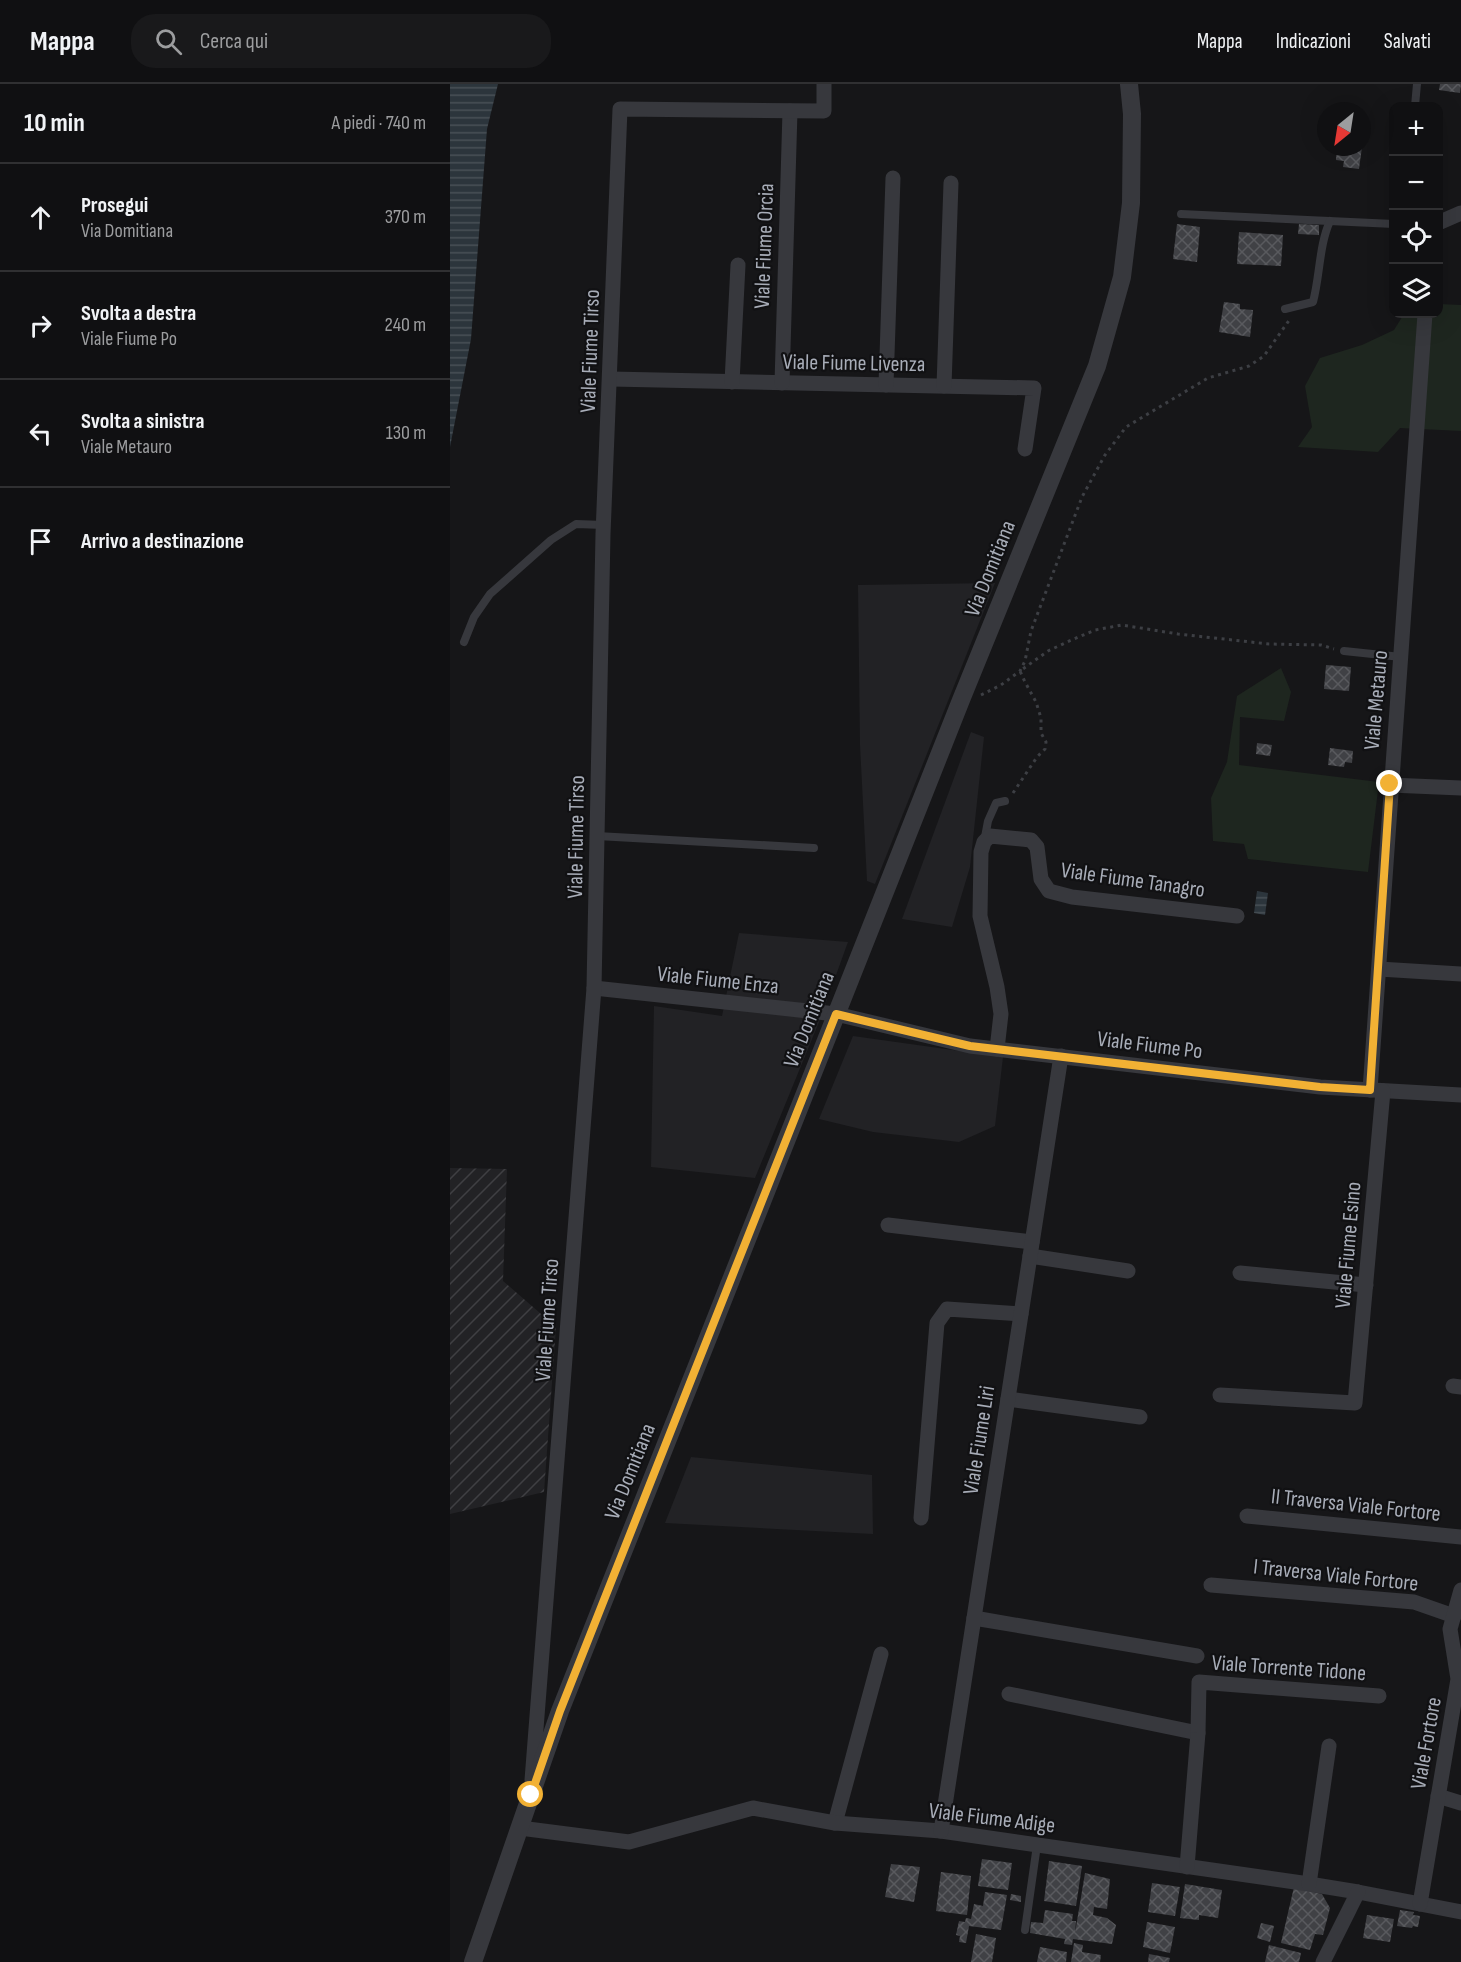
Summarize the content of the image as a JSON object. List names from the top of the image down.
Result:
{
  "streets": {
    "street": [
      "Viale Fiume Orcia",
      "Viale Fiume Tirso",
      "Viale Fiume Livenza",
      "Via Domitiana",
      "Viale Metauro",
      "Viale Fiume Tanagro",
      "Viale Fiume Enza",
      "Viale Fiume Po",
      "Viale Fiume Esino",
      "Viale Fiume Liri",
      "II Traversa Viale Fortore",
      "I Traversa Viale Fortore",
      "Viale Torrente Tidone",
      "Viale Fortore",
      "Viale Fiume Adige"
    ]
  },
  "crossings": [
    ["Viale Fiume Orcia", "Viale Fiume Tirso"],
    ["Viale Fiume Orcia", "Viale Fiume Livenza"],
    ["Viale Fiume Tirso", "Viale Fiume Livenza"],
    ["Viale Fiume Tirso", "Via Domitiana"],
    ["Viale Fiume Tirso", "Viale Fiume Enza"],
    ["Via Domitiana", "Viale Fiume Enza"],
    ["Via Domitiana", "Viale Fiume Po"],
    ["Via Domitiana", "Viale Fiume Adige"],
    ["Viale Metauro", "Viale Fiume Po"],
    ["Viale Metauro", "Viale Fiume Esino"],
    ["Viale Fiume Enza", "Viale Fiume Po"],
    ["Viale Fiume Po", "Viale Fiume Esino"],
    ["Viale Fiume Po", "Viale Fiume Liri"],
    ["Viale Fiume Liri", "Viale Fiume Adige"],
    ["I Traversa Viale Fortore", "Viale Fortore"],
    ["Viale Torrente Tidone", "Viale Fiume Adige"],
    ["Viale Fortore", "Viale Fiume Adige"]
  ],
  "north": "bottom left",
  "page": {
    "header": "Mappa",
    "search": "Cerca qui",
    "nav": ["Mappa", "Indicazioni", "Salvati"],
    "heading": ["10 min", "A piedi · 740 m"],
    "map_buttons": ["+", "−"],
    "list": [
      ["Prosegui", "Via Domitiana", "370 m"],
      ["Svolta a destra", "Viale Fiume Po", "240 m"],
      ["Svolta a sinistra", "Viale Metauro", "130 m"],
      "Arrivo a destinazione"
    ]
  }
}
